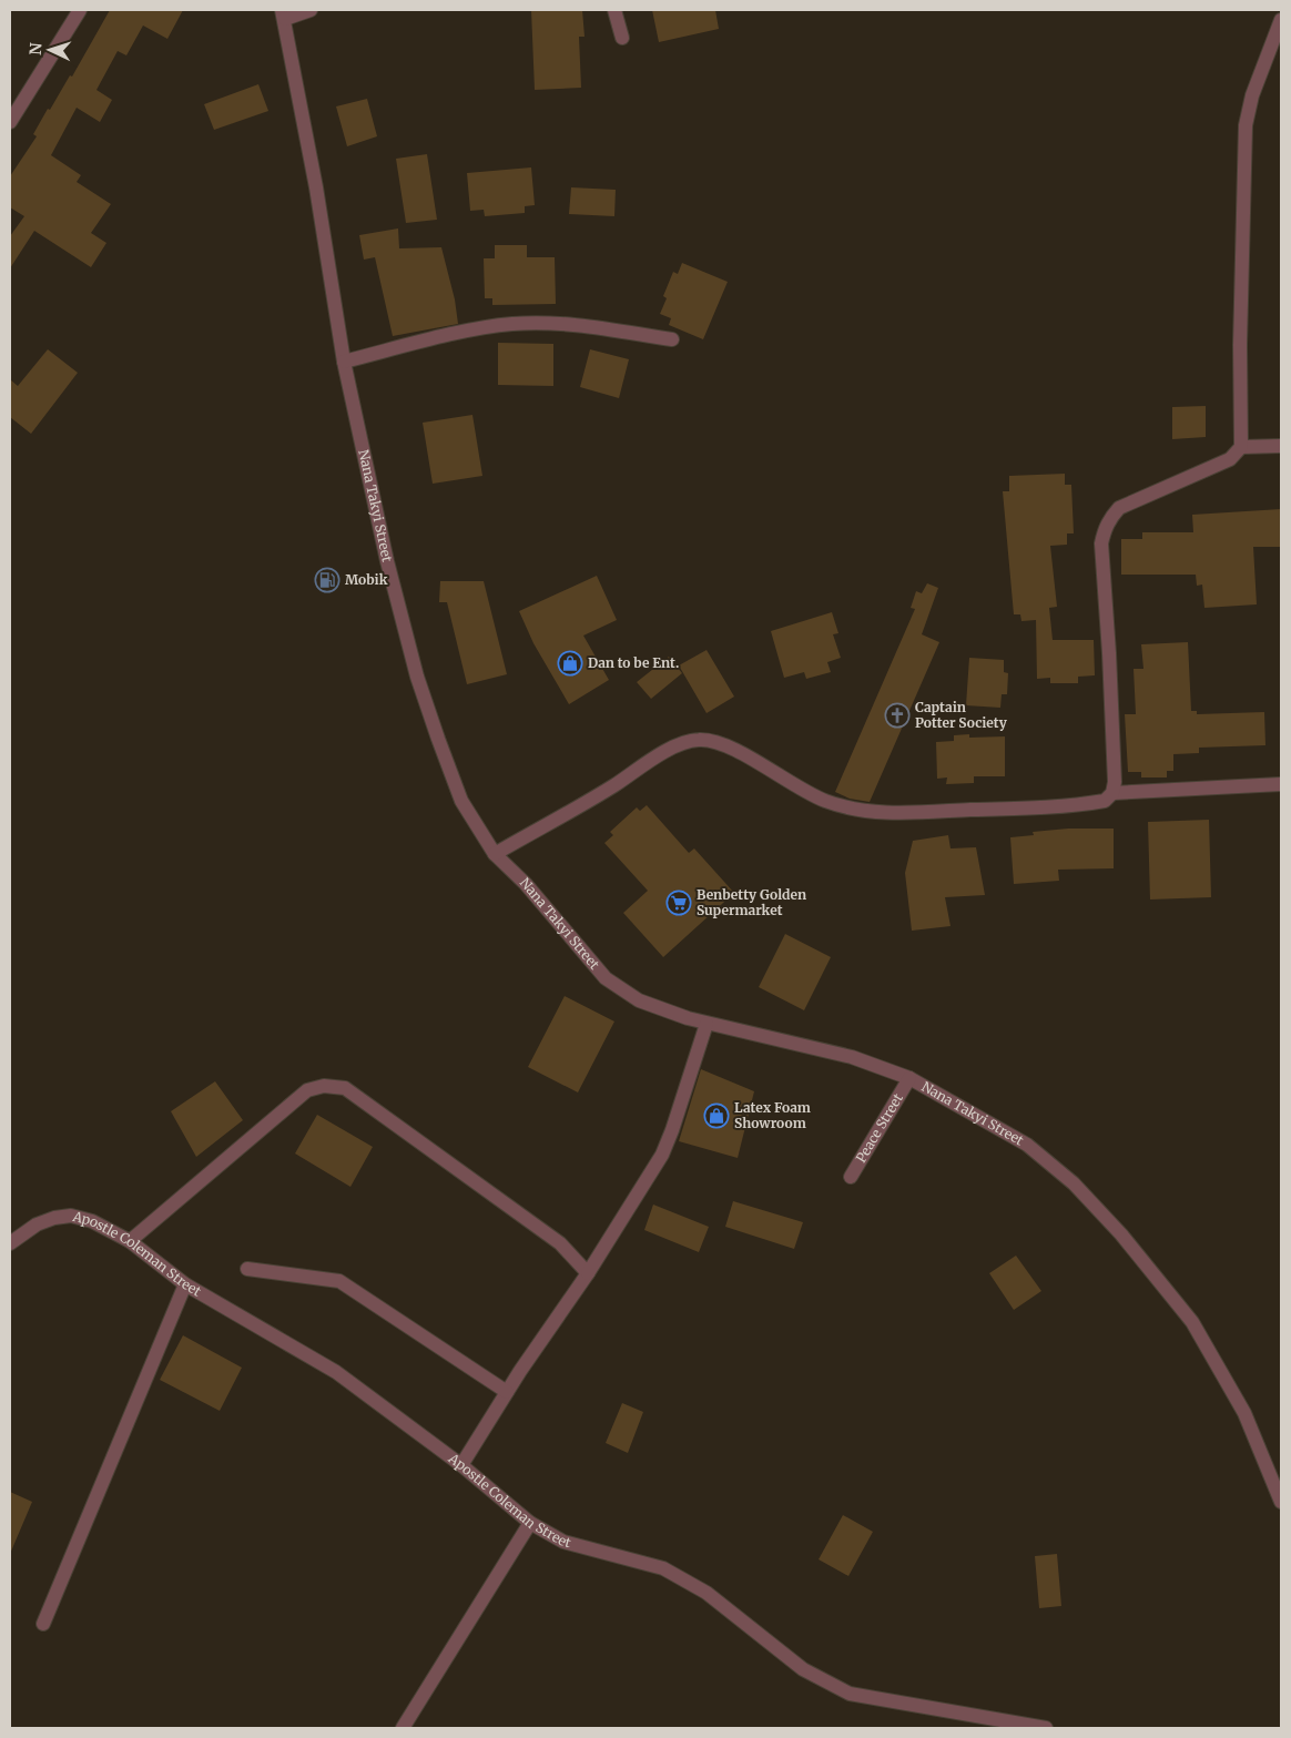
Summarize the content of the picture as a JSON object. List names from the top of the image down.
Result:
{
  "streets": {
    "street": ["Nana Takyi Street", "Peace Street", "Apostle Coleman Street"]
  },
  "crossings": [
    ["Nana Takyi Street", "Peace Street"]
  ],
  "places": {
    "fuel station": ["Mobik"],
    "shop": ["Dan to be Ent.", "Latex Foam Showroom"],
    "church": ["Captain Potter Society"],
    "supermarket": ["Benbetty Golden Supermarket"]
  },
  "north": "left"
}
